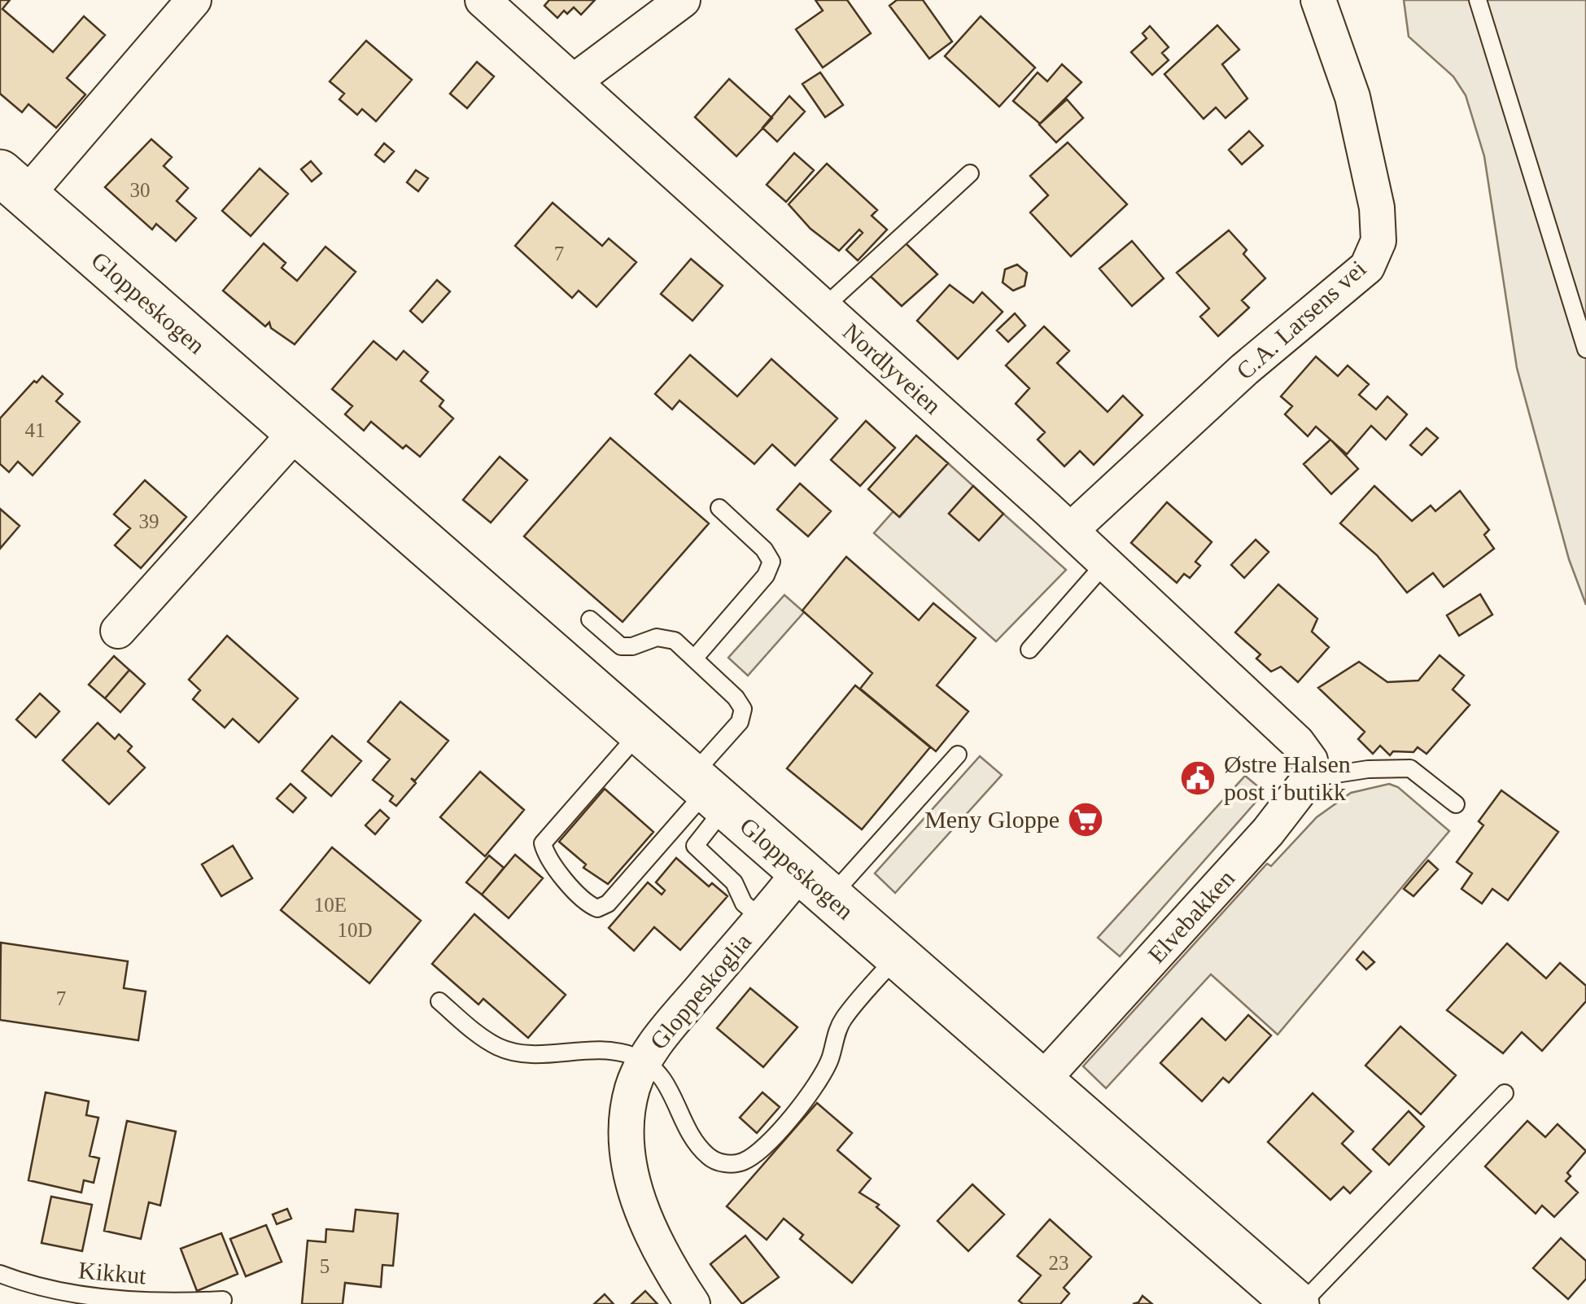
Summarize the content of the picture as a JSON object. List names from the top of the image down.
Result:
{
  "streets": {
    "main road": ["Gloppeskogen"],
    "street": [
      "C.A. Larsens vei",
      "Nordlyveien",
      "Elvebakken",
      "Gloppeskoglia"
    ],
    "lane": ["Kikkut"]
  },
  "crossings": [
    ["Gloppeskogen", "Elvebakken"],
    ["Gloppeskogen", "Gloppeskoglia"],
    ["C.A. Larsens vei", "Nordlyveien"],
    ["Nordlyveien", "Elvebakken"]
  ],
  "places": {
    "public building": ["Østre Halsen post i butikk"],
    "supermarket": ["Meny Gloppe"]
  },
  "house_numbers": [
    "30",
    "7",
    "41",
    "39",
    "10E",
    "10D",
    "7",
    "23",
    "5"
  ]
}
